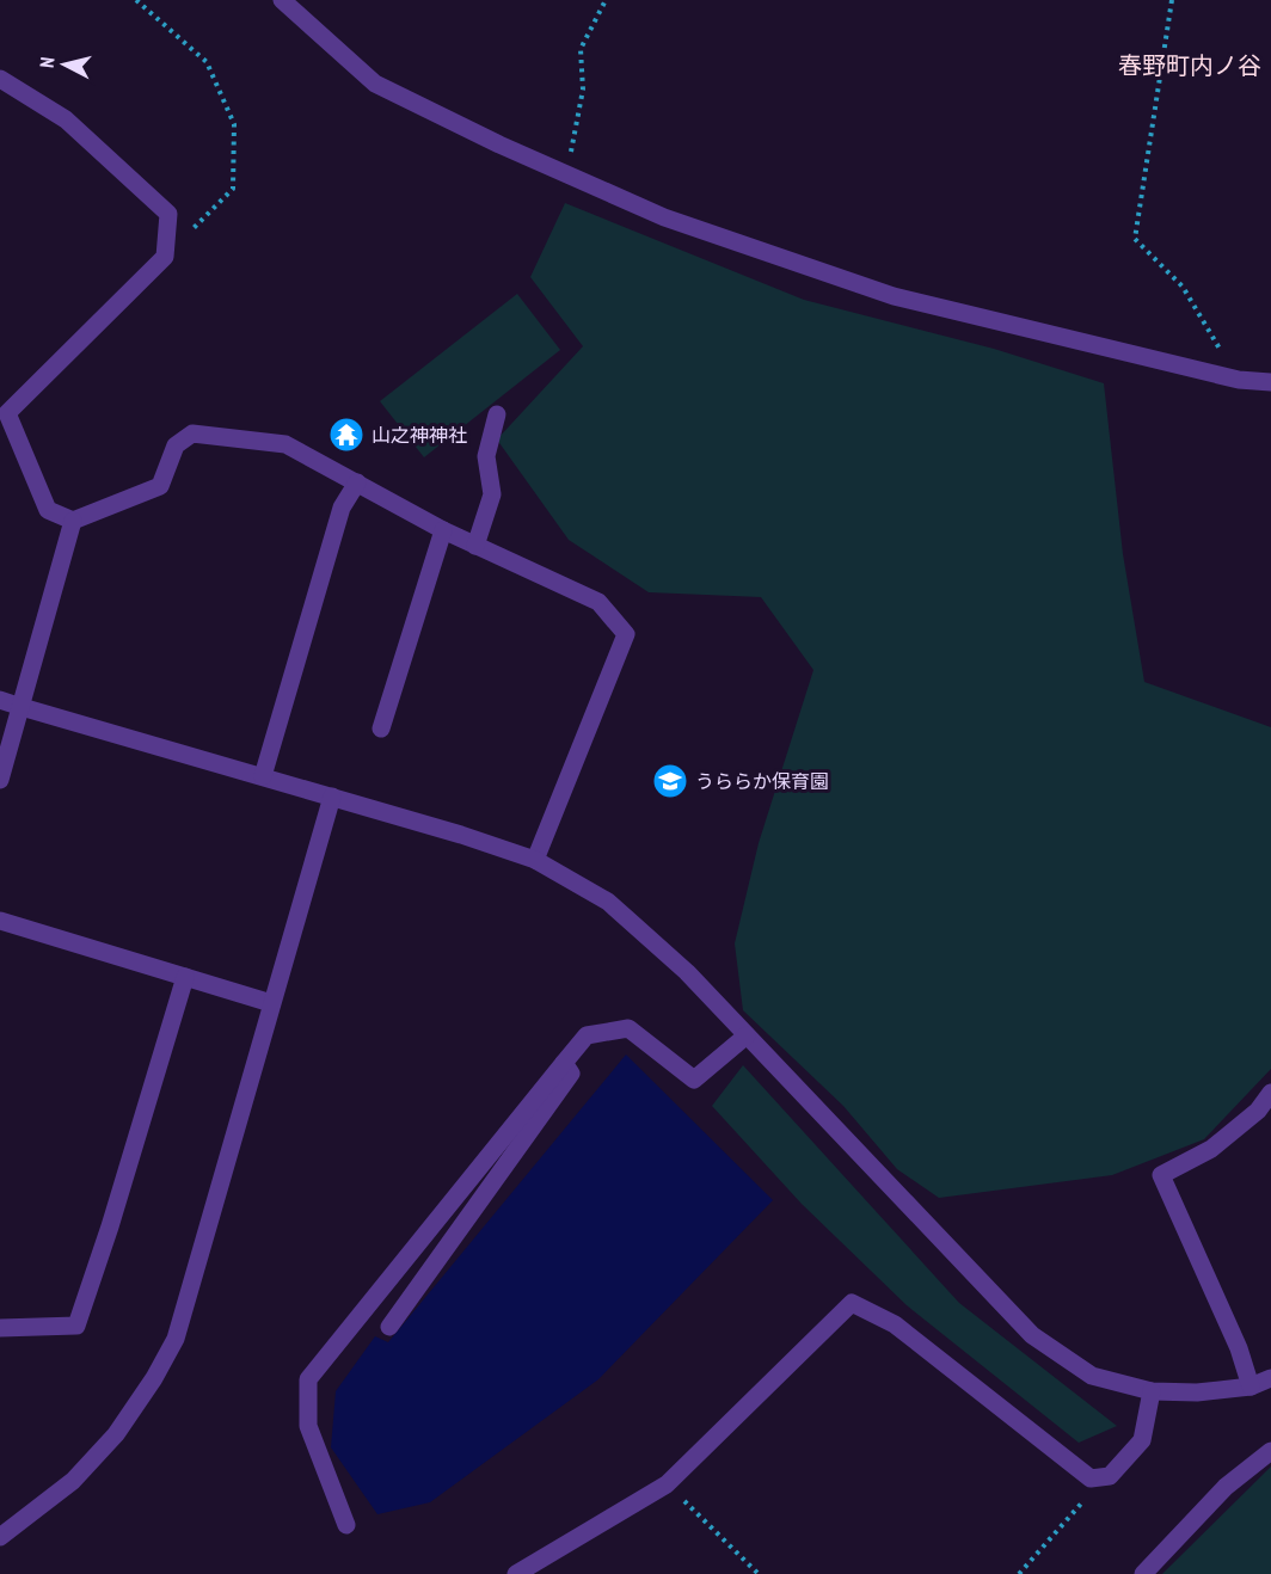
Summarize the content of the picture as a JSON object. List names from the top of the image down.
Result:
{
  "districts": ["春野町内ノ谷"],
  "places": {
    "temple": ["山之神神社"],
    "school or university": ["うららか保育園"]
  },
  "north": "left"
}
